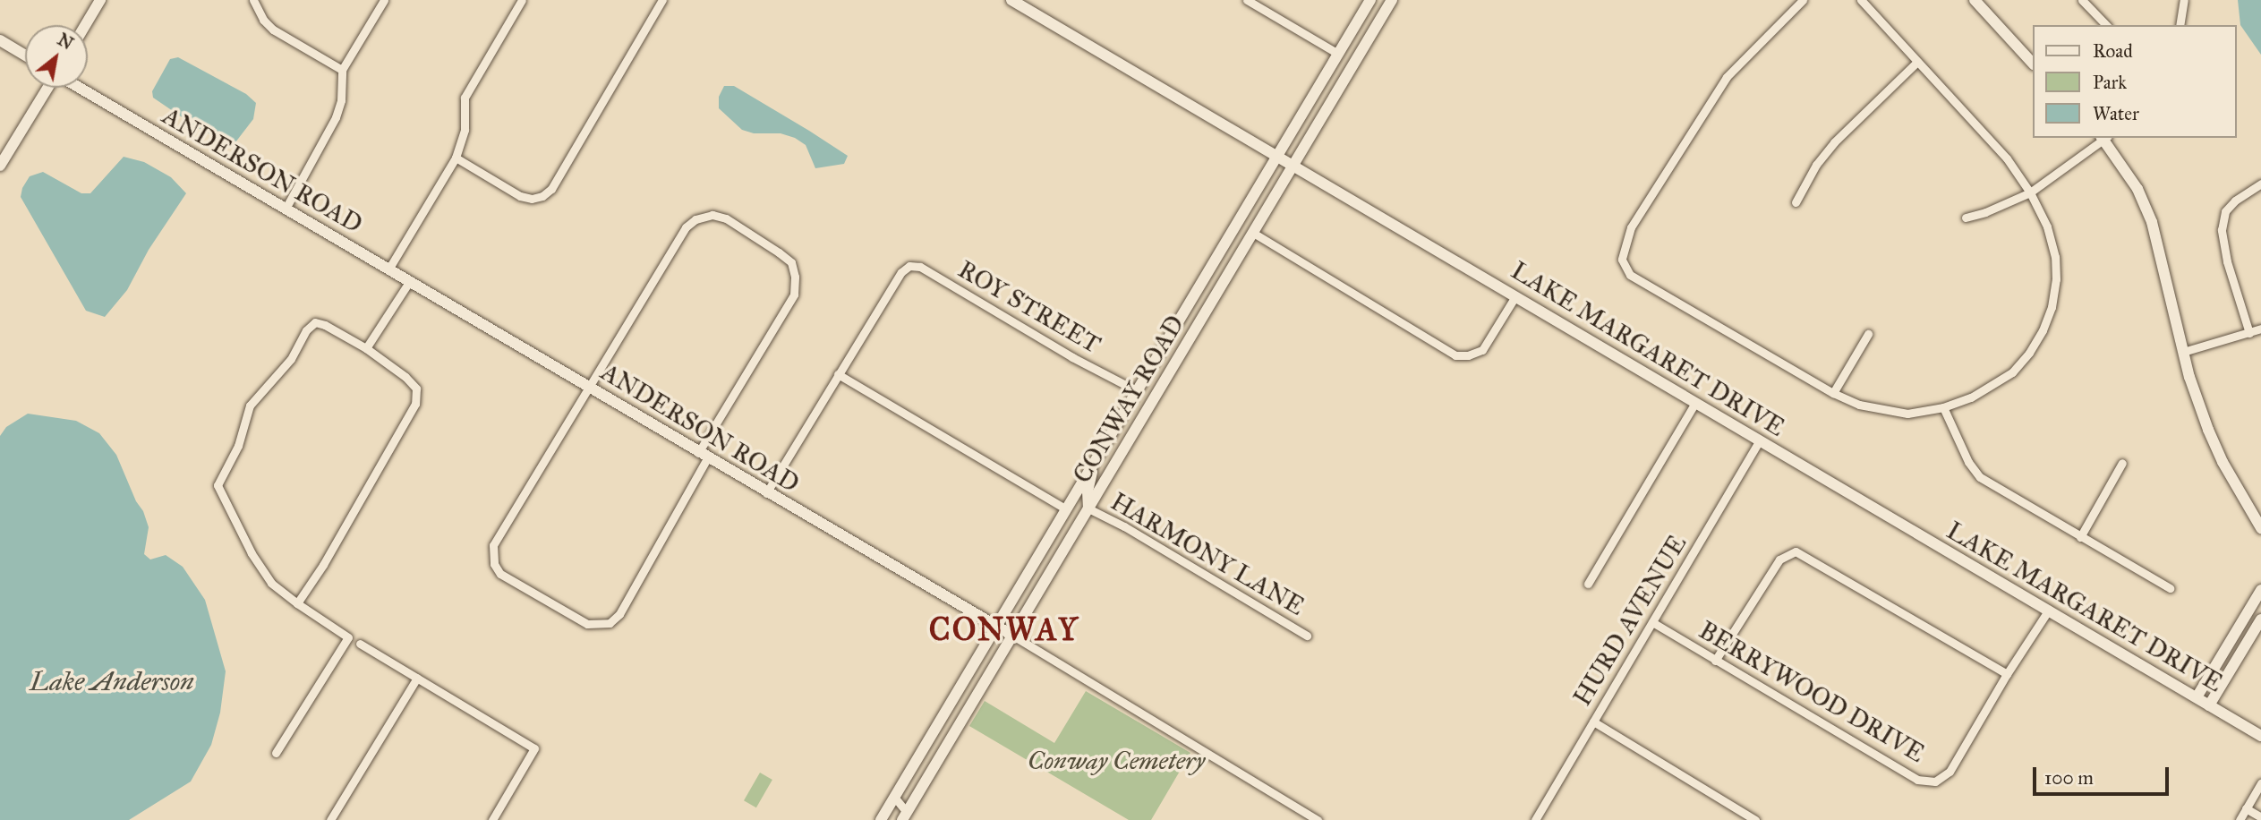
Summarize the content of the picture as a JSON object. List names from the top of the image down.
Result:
{
  "streets": {
    "street": [
      "ANDERSON ROAD",
      "ROY STREET",
      "LAKE MARGARET DRIVE",
      "CONWAY ROAD",
      "HARMONY LANE",
      "HURD AVENUE",
      "BERRYWOOD DRIVE"
    ]
  },
  "crossings": [
    ["ANDERSON ROAD", "CONWAY ROAD"],
    ["ROY STREET", "CONWAY ROAD"],
    ["LAKE MARGARET DRIVE", "CONWAY ROAD"],
    ["LAKE MARGARET DRIVE", "HURD AVENUE"],
    ["LAKE MARGARET DRIVE", "BERRYWOOD DRIVE"],
    ["CONWAY ROAD", "HARMONY LANE"],
    ["HURD AVENUE", "BERRYWOOD DRIVE"]
  ],
  "districts": ["CONWAY"],
  "water": ["Lake Anderson"],
  "parks": ["Conway Cemetery"],
  "legend": ["Road", "Park", "Water"],
  "scale_bar": "100 m",
  "north": "top right"
}
